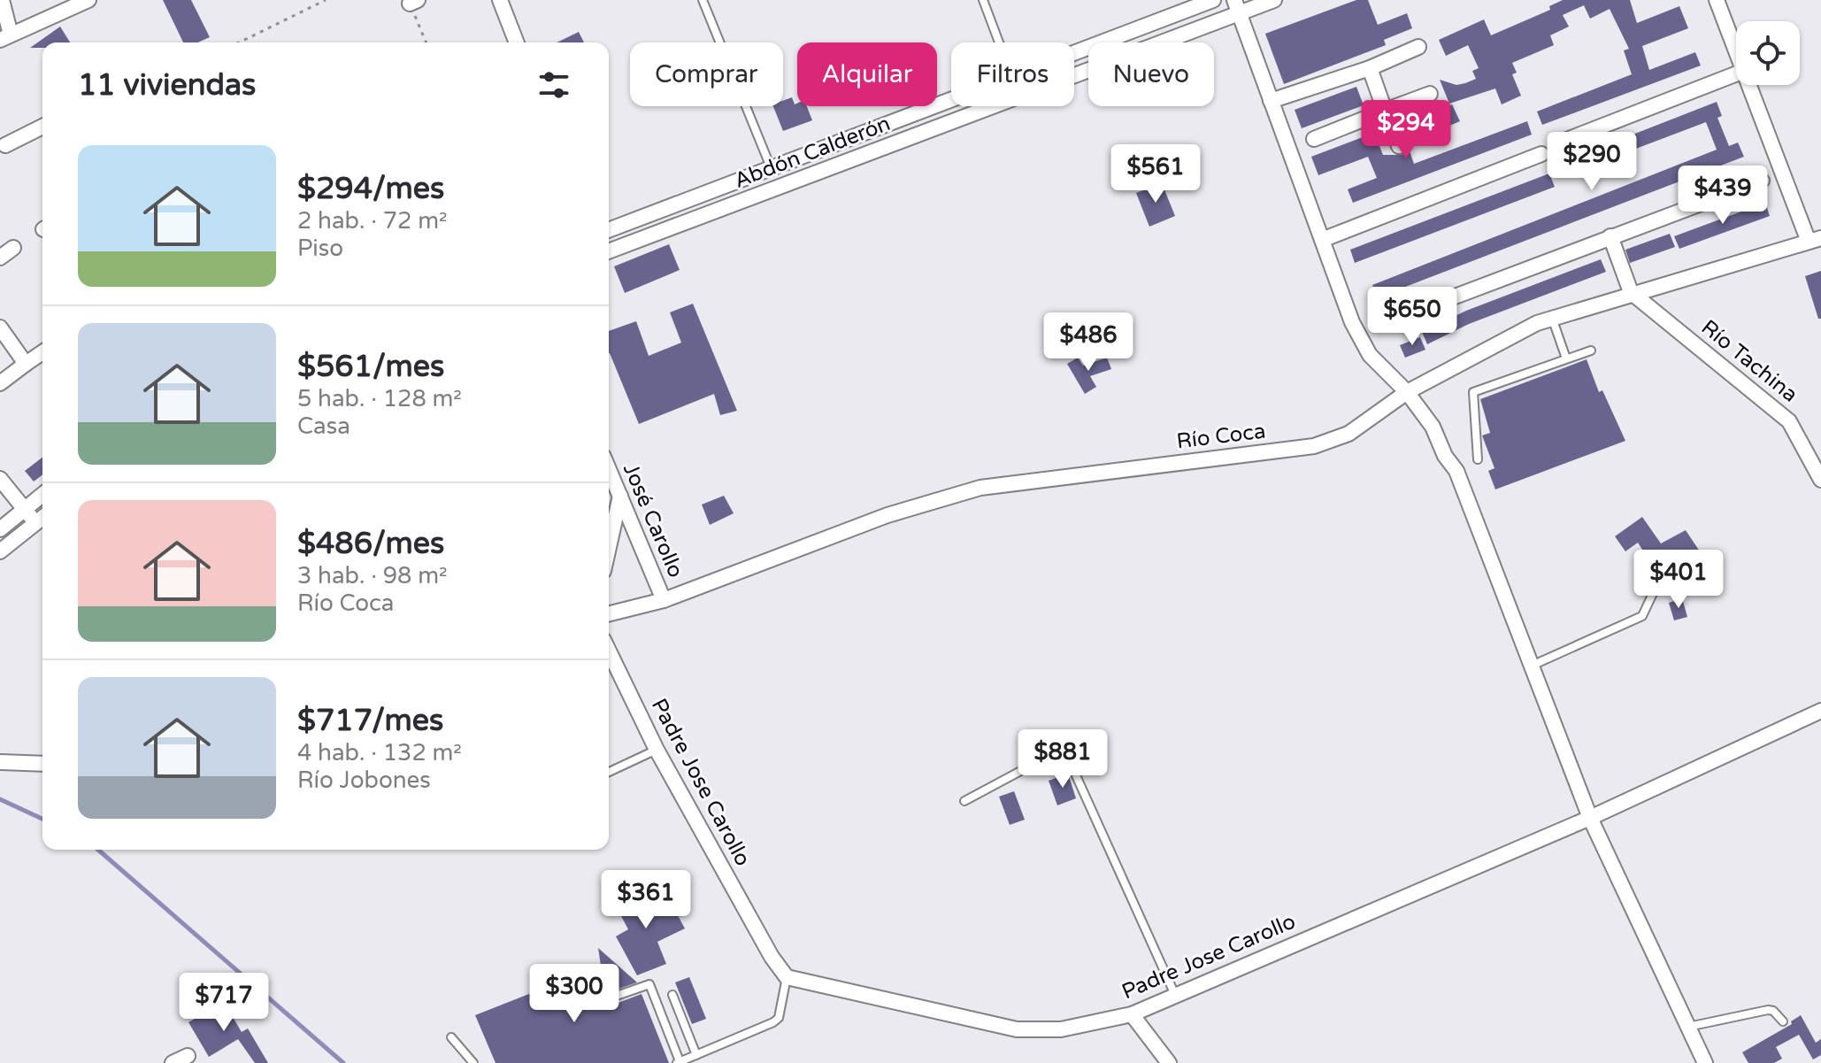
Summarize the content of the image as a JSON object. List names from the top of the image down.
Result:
{
  "streets": {
    "street": [
      "Abdón Calderón",
      "Río Tachina",
      "Río Coca",
      "José Carollo",
      "Padre Jose Carollo"
    ]
  },
  "crossings": [
    ["Río Tachina", "Río Coca"],
    ["Río Coca", "José Carollo"]
  ],
  "page": {
    "chip": [
      "Comprar",
      "Alquilar",
      "Filtros",
      "Nuevo"
    ],
    "heading": "11 viviendas",
    "price": [
      "$294",
      "$290",
      "$561",
      "$439",
      "$650",
      "$486",
      "$401",
      "$881",
      "$361",
      "$300",
      "$717"
    ],
    "list": [
      {
        "name": "$294/mes",
        "note": "2 hab. · 72 m² · Piso"
      },
      {
        "name": "$561/mes",
        "note": "5 hab. · 128 m² · Casa"
      },
      {
        "name": "$486/mes",
        "note": "3 hab. · 98 m² · Río Coca"
      },
      {
        "name": "$717/mes",
        "note": "4 hab. · 132 m² · Río Jobones"
      }
    ]
  }
}
